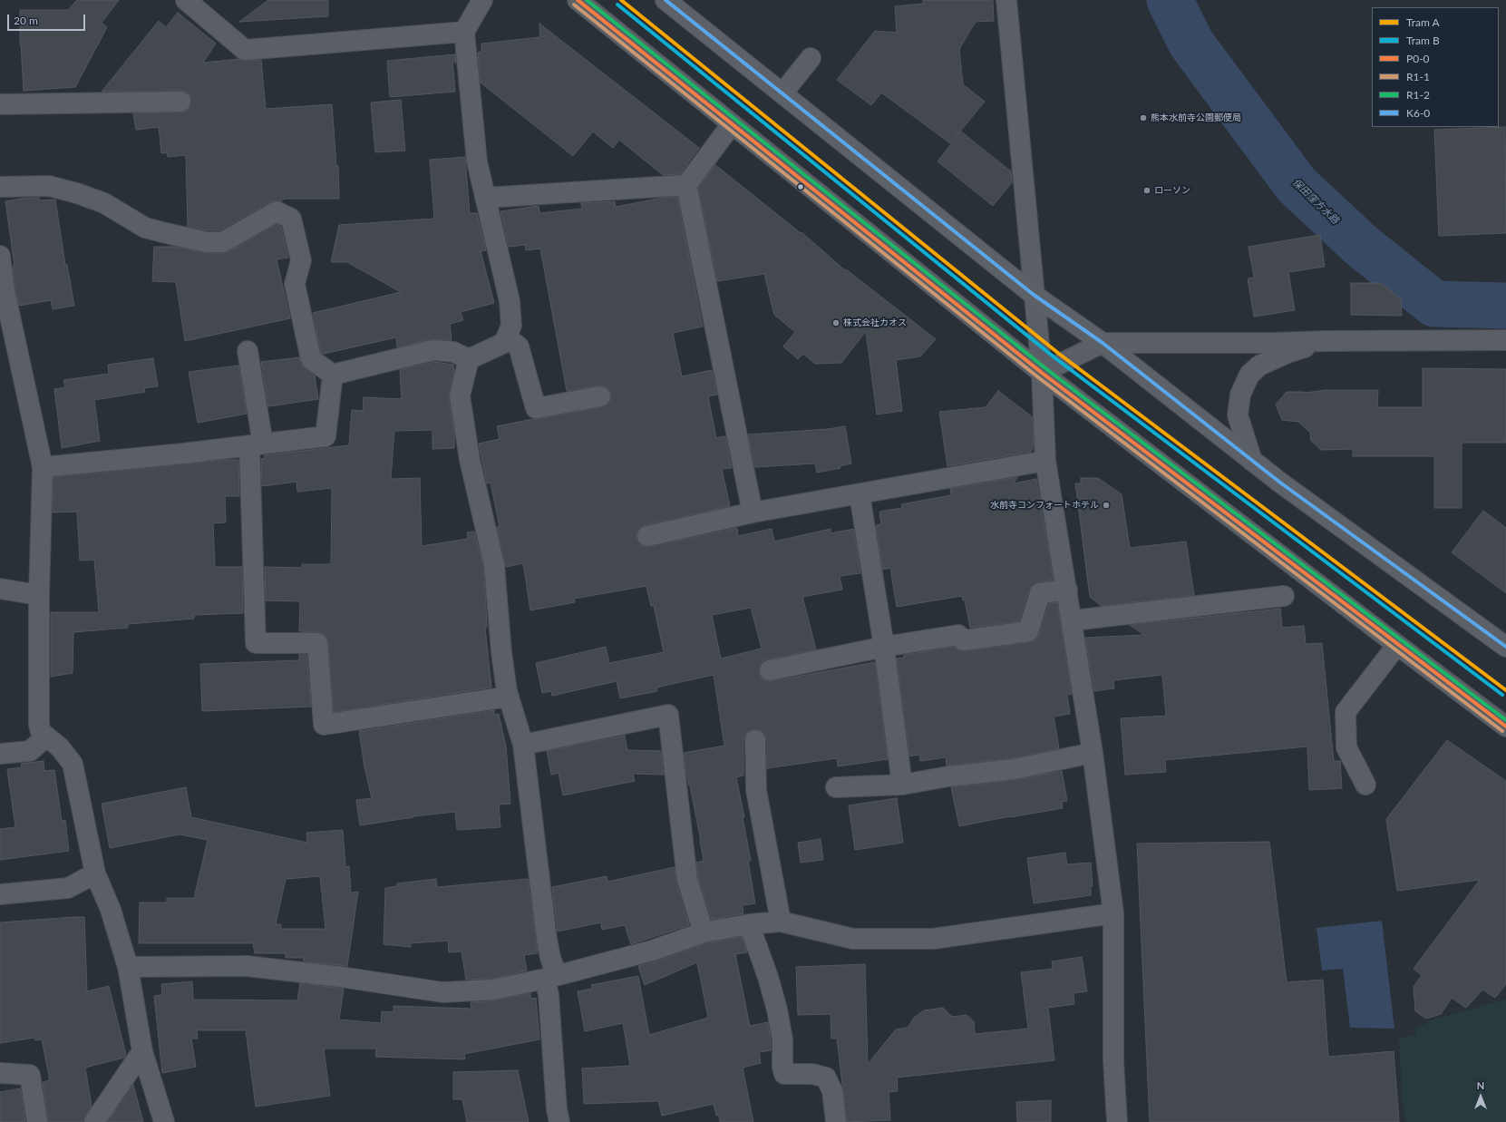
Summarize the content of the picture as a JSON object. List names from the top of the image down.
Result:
{
  "water": ["保田窪方水路"],
  "places": [
    "熊本水前寺公園郵便局",
    "ローソン",
    "株式会社カオス",
    "水前寺コンフォートホテル"
  ],
  "lines": [
    "tram line A",
    "transit line P0-0",
    "transit line R1-2",
    "transit line K6-0",
    "tram line B",
    "transit line R1-1"
  ],
  "legend": [
    "Tram A",
    "Tram B",
    "P0-0",
    "R1-1",
    "R1-2",
    "K6-0"
  ],
  "scale_bar": "20 m",
  "north": "top"
}
